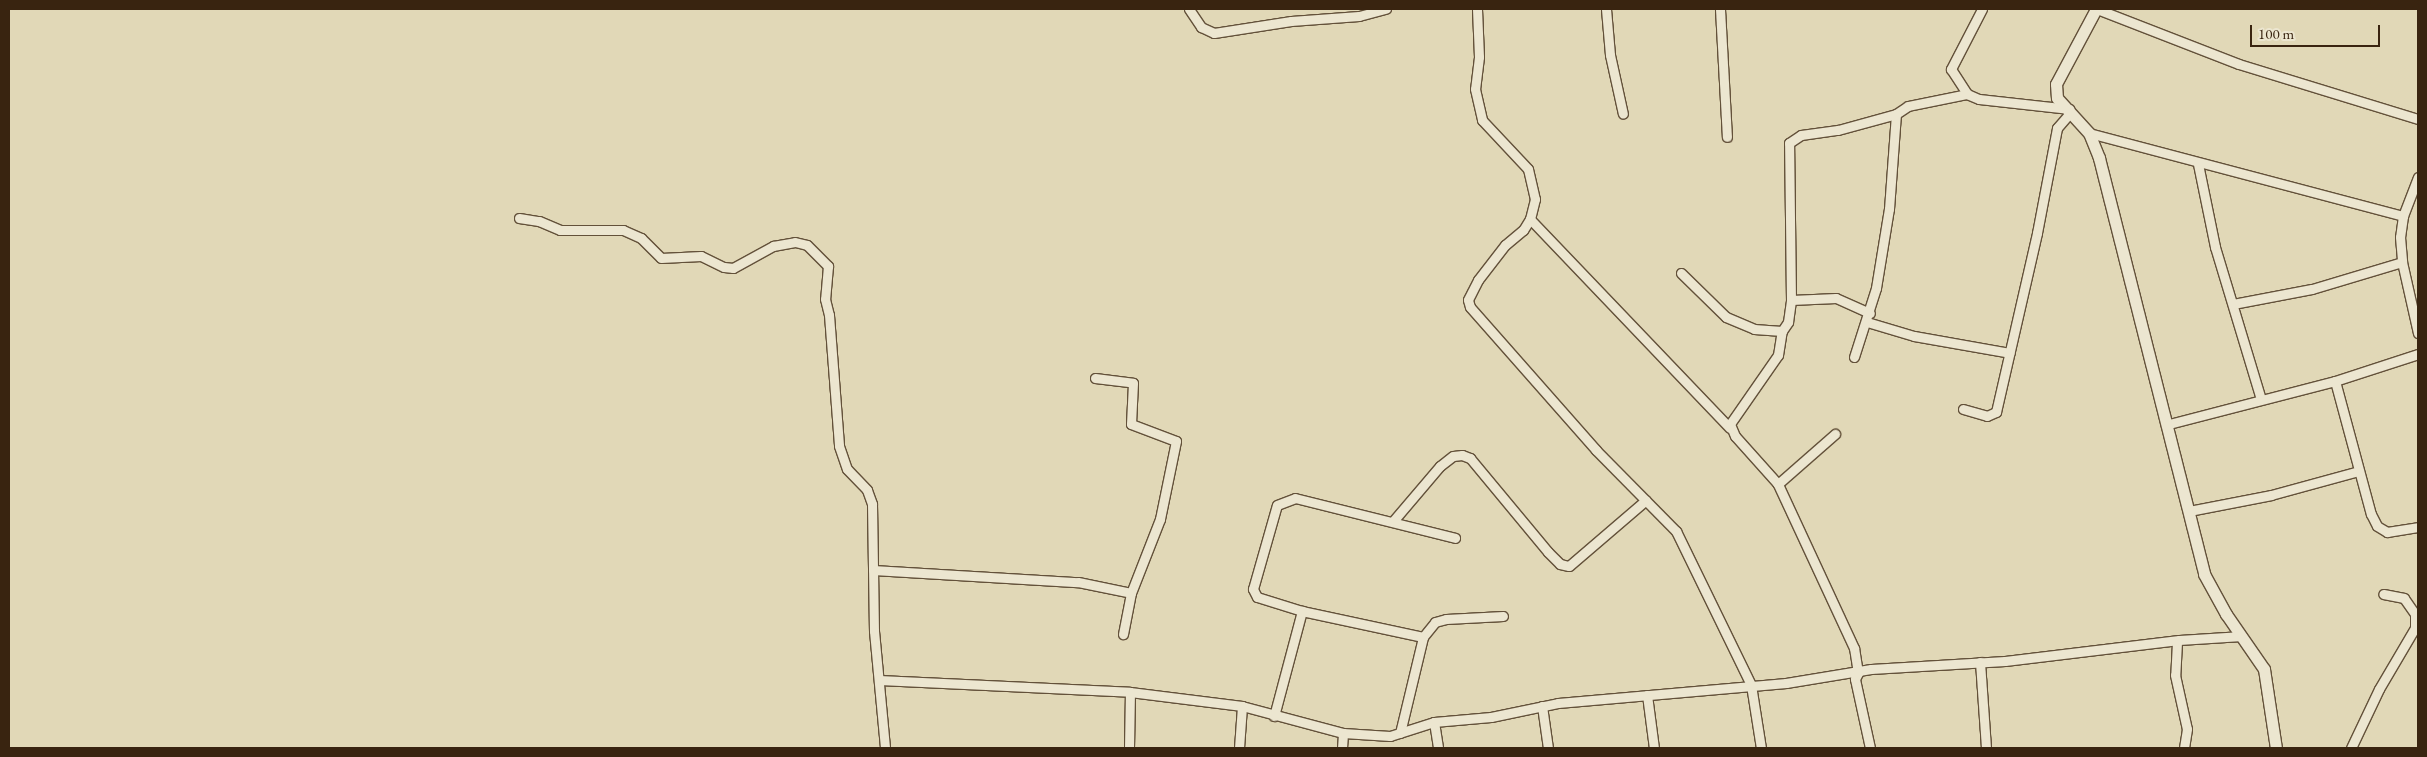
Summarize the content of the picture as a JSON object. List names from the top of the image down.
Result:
{
  "scale_bar": "100 m"
}
